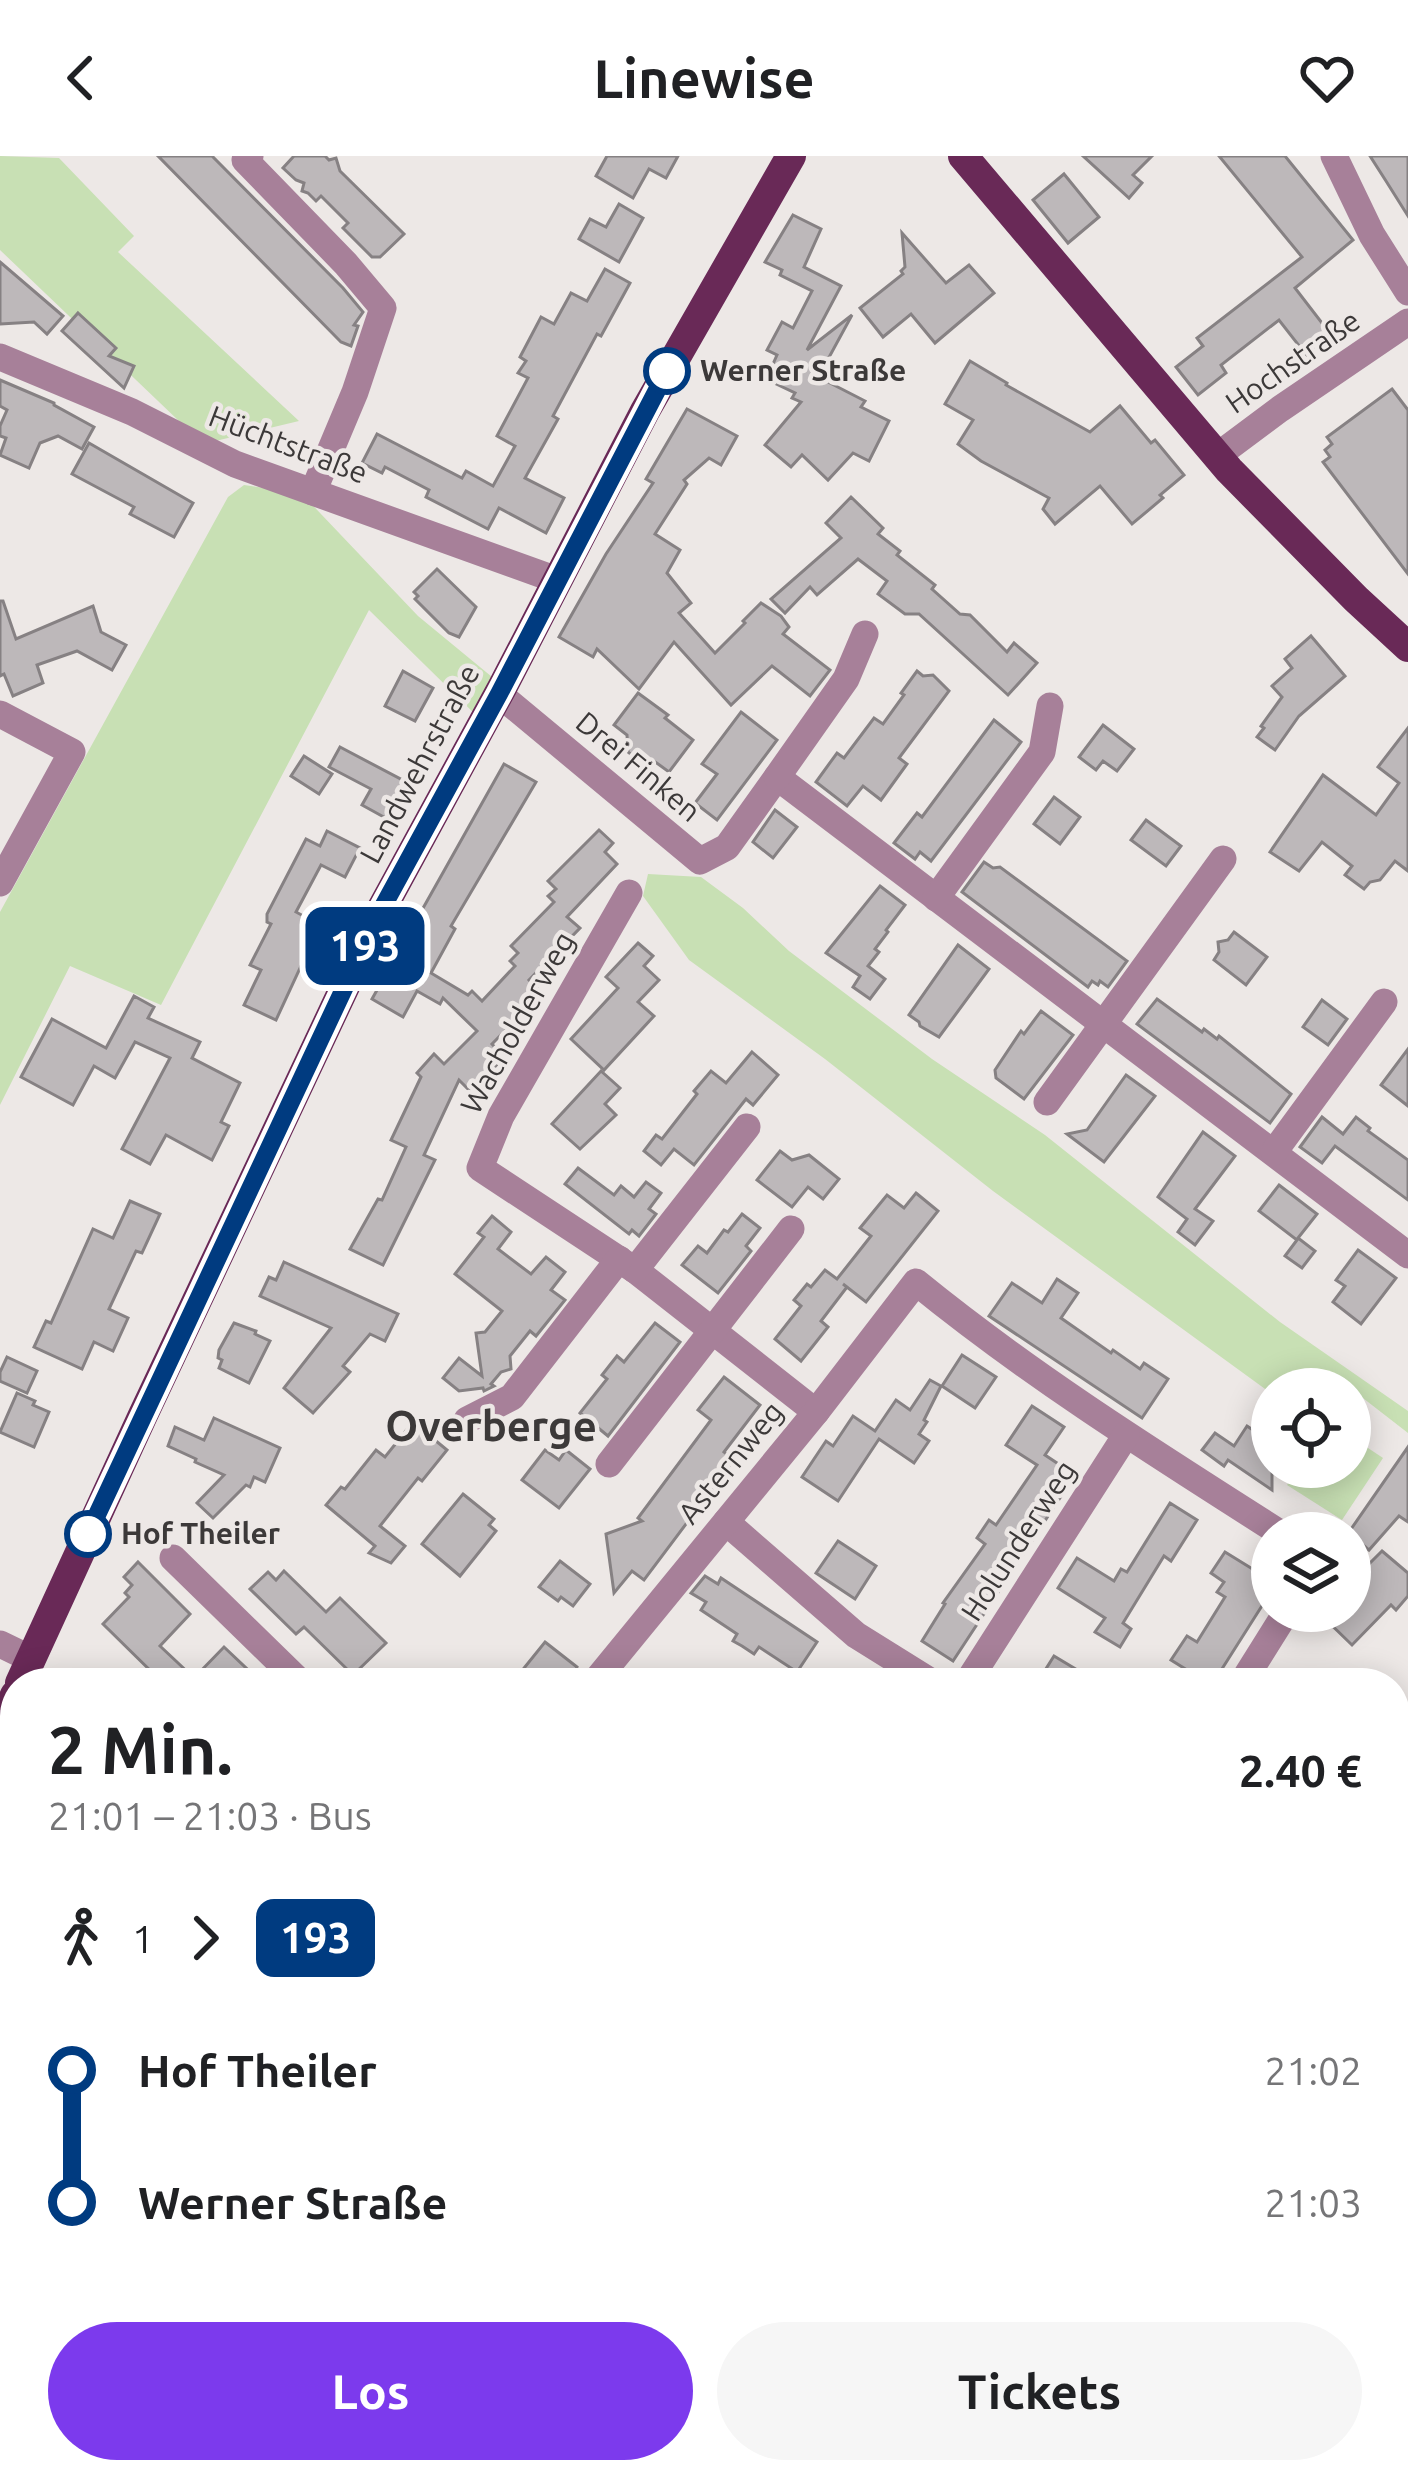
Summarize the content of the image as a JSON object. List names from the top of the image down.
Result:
{
  "streets": {
    "main road": ["Landwehrstraße"],
    "street": [
      "Hochstraße",
      "Hüchtstraße",
      "Drei Finken",
      "Wacholderweg",
      "Asternweg",
      "Holunderweg"
    ]
  },
  "crossings": [
    ["Hüchtstraße", "Landwehrstraße"],
    ["Landwehrstraße", "Drei Finken"],
    ["Wacholderweg", "Asternweg"],
    ["Asternweg", "Holunderweg"]
  ],
  "districts": ["Overberge"],
  "places": ["Werner Straße", "Hof Theiler"],
  "lines": ["bus line 193"],
  "page": {
    "header": "Linewise",
    "on_map": "193",
    "heading": ["2 Min.", "21:01 – 21:03 · Bus", "2.40 €"],
    "legs": ["1", "193"],
    "list": [
      {
        "name": "Hof Theiler",
        "value": "21:02"
      },
      {
        "name": "Werner Straße",
        "value": "21:03"
      }
    ],
    "buttons": ["Los", "Tickets"]
  }
}
